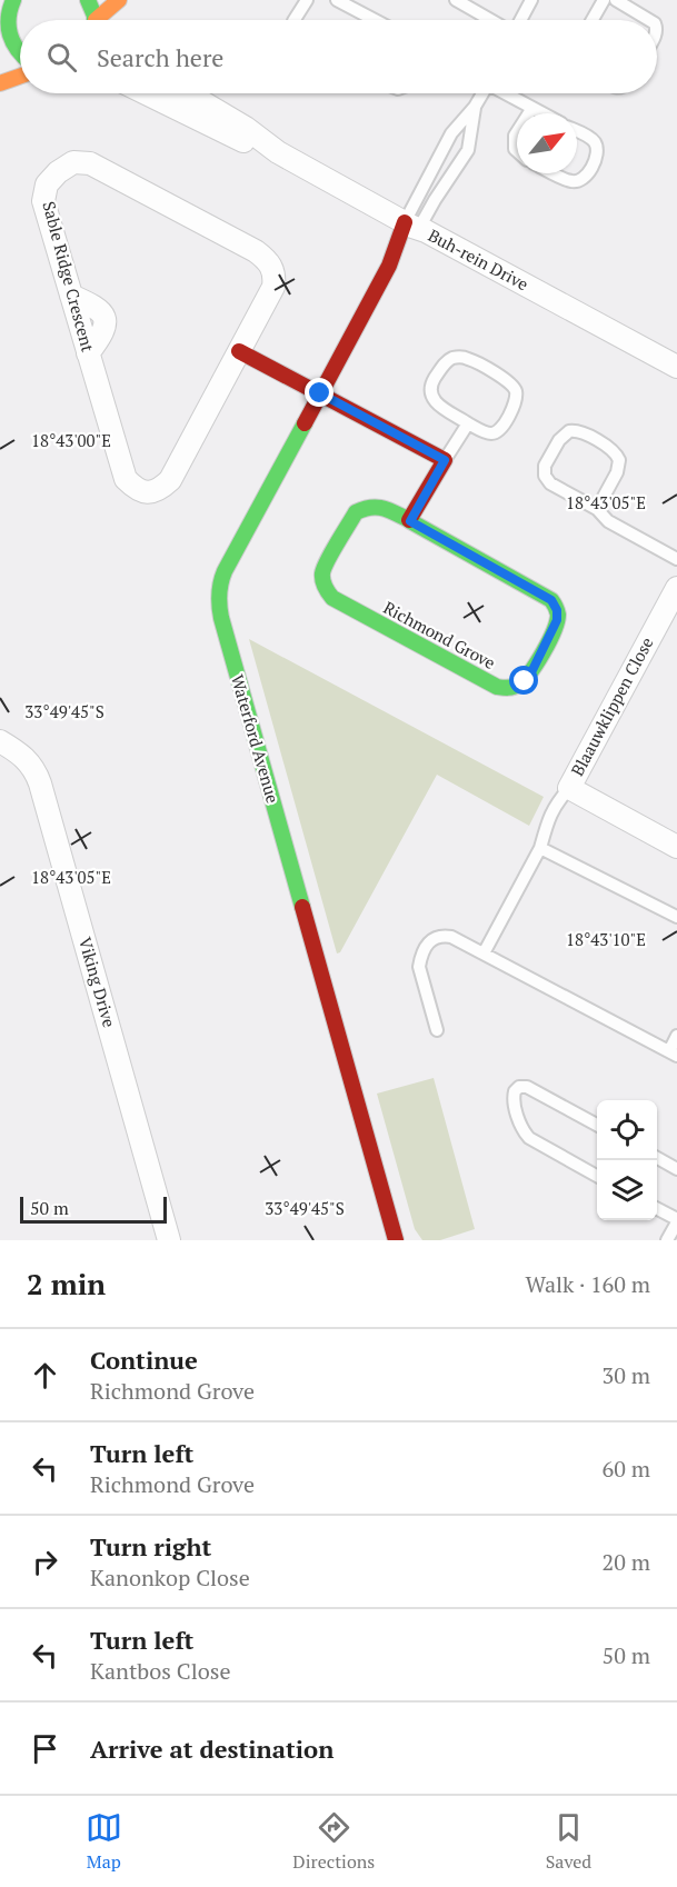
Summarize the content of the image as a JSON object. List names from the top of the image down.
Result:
{
  "streets": {
    "street": [
      "Buh-rein Drive",
      "Sable Ridge Crescent",
      "Richmond Grove",
      "Blaauwklippen Close",
      "Waterford Avenue",
      "Viking Drive"
    ]
  },
  "crossings": [
    ["Buh-rein Drive", "Waterford Avenue"]
  ],
  "scale_bar": "50 m",
  "north": "top right",
  "page": {
    "search": "Search here",
    "scale": "50 m",
    "heading": ["2 min", "Walk · 160 m"],
    "list": [
      ["Continue", "Richmond Grove", "30 m"],
      ["Turn left", "Richmond Grove", "60 m"],
      ["Turn right", "Kanonkop Close", "20 m"],
      ["Turn left", "Kantbos Close", "50 m"],
      "Arrive at destination"
    ],
    "nav": ["Map", "Directions", "Saved"]
  },
  "coordinates": [
    "18°43'00\"E",
    "18°43'05\"E",
    "33°49'45\"S",
    "18°43'10\"E"
  ]
}
